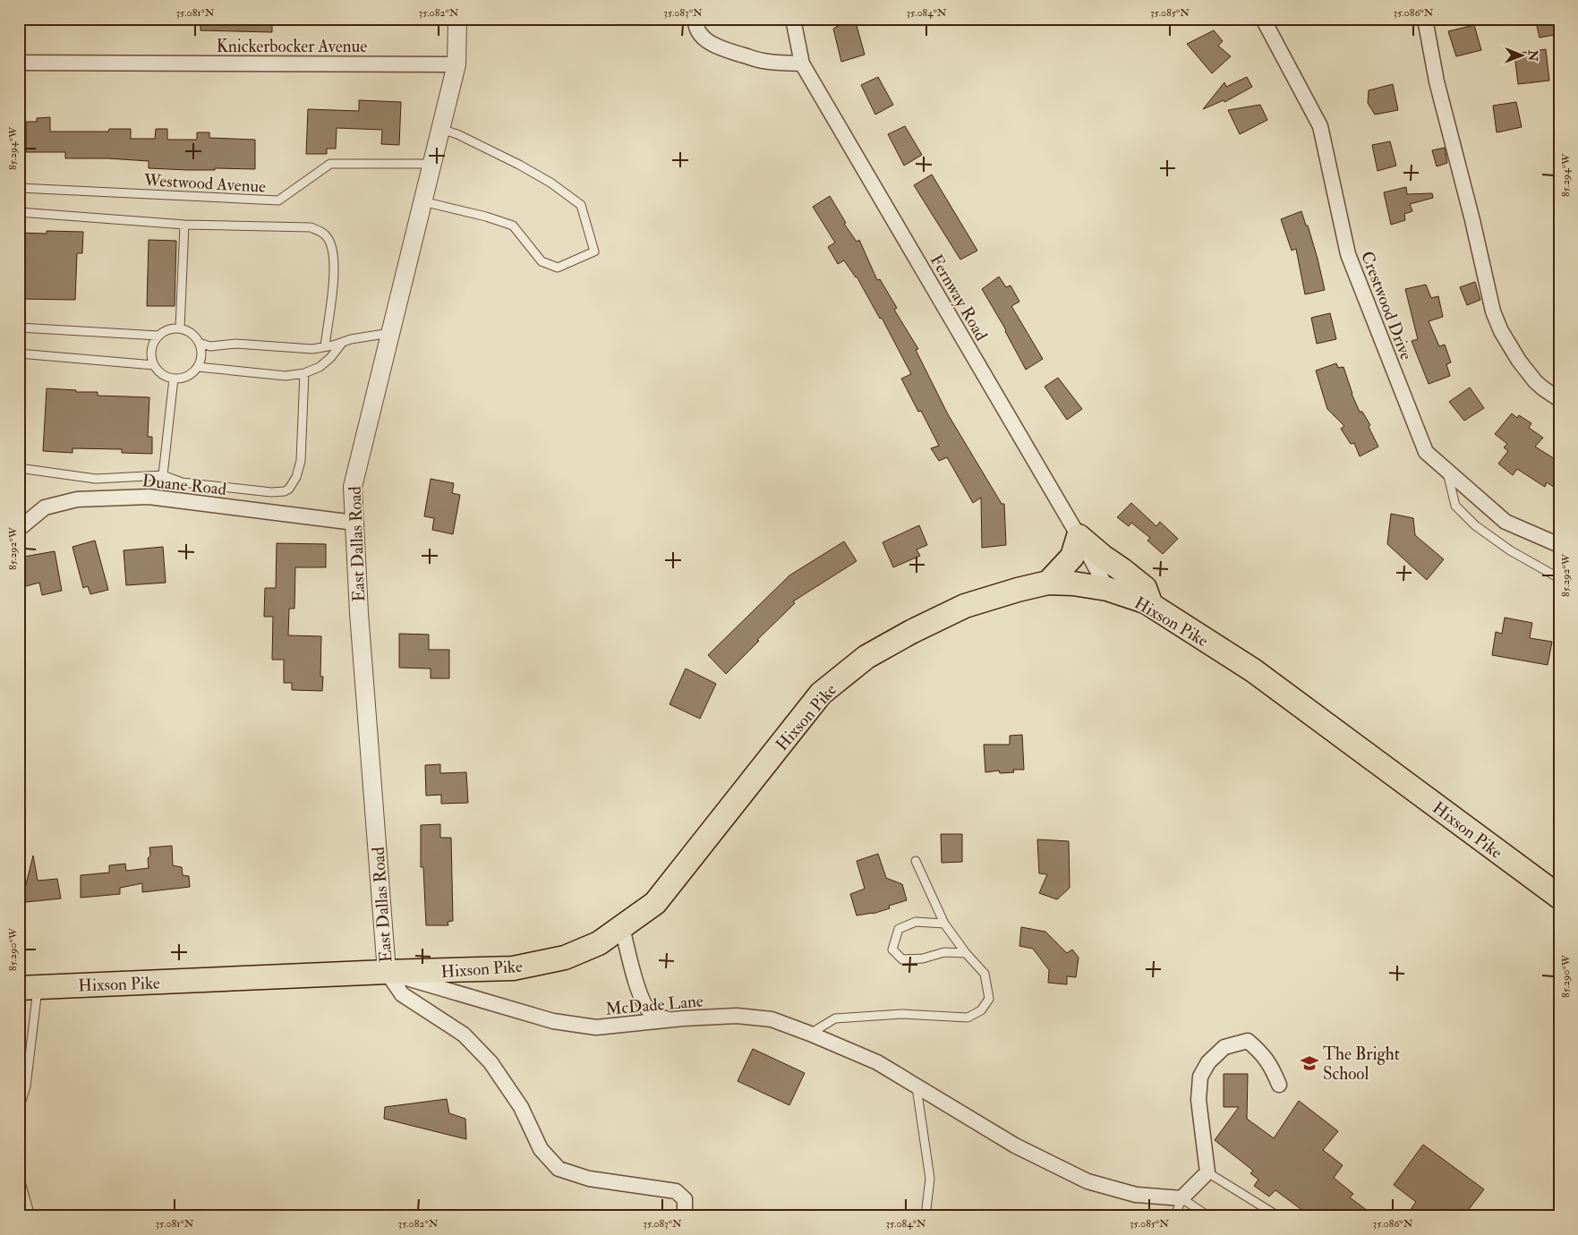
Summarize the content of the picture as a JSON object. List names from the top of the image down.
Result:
{
  "streets": {
    "main road": ["Hixson Pike"],
    "street": [
      "Knickerbocker Avenue",
      "Fernway Road",
      "Crestwood Drive",
      "Duane Road",
      "East Dallas Road",
      "McDade Lane"
    ],
    "lane": ["Westwood Avenue"]
  },
  "crossings": [
    ["Knickerbocker Avenue", "East Dallas Road"],
    ["Westwood Avenue", "East Dallas Road"],
    ["Fernway Road", "Hixson Pike"],
    ["Duane Road", "East Dallas Road"],
    ["East Dallas Road", "Hixson Pike"],
    ["East Dallas Road", "McDade Lane"],
    ["Hixson Pike", "McDade Lane"]
  ],
  "places": {
    "school or university": ["The Bright School"]
  },
  "north": "right",
  "coordinates": [
    "35.081°N",
    "35.082°N",
    "35.083°N",
    "35.084°N",
    "35.085°N",
    "35.086°N",
    "85.294°W",
    "85.292°W",
    "85.290°W"
  ]
}
